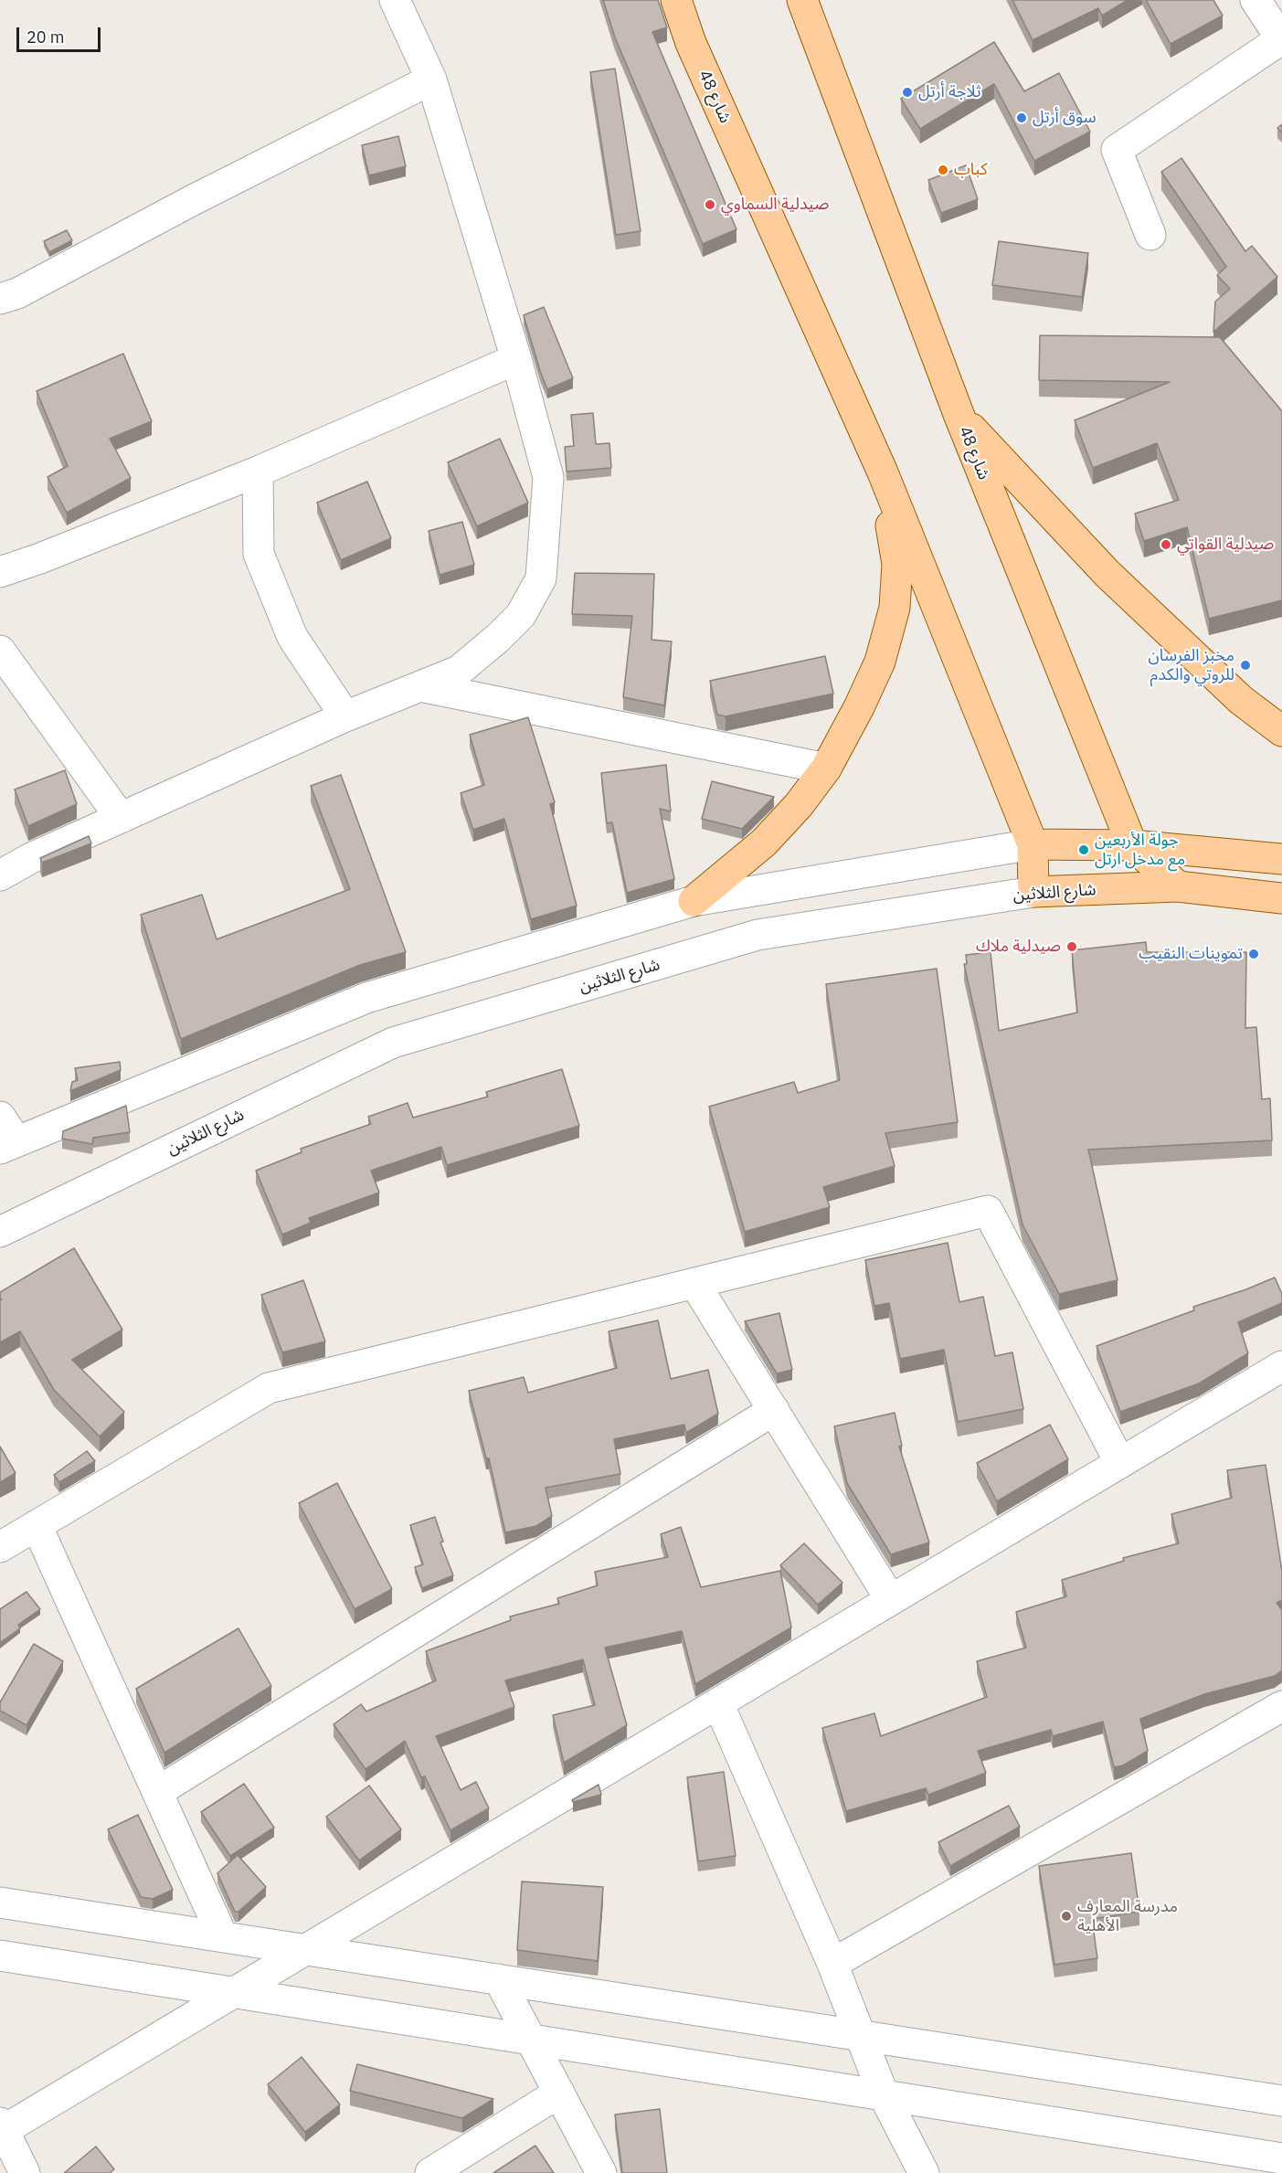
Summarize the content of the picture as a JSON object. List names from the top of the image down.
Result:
{
  "streets": {
    "main road": ["شارع 48", "شارع الثلاثين"]
  },
  "crossings": [
    ["شارع 48", "شارع الثلاثين"]
  ],
  "places": [
    "ثلاجة أرتل",
    "سوق أرتل",
    "كباب",
    "صيدلية السماوي",
    "صيدلية القواتي",
    "مخبز الفرسان للروتي والكدم",
    "جولة الأربعين مع مدخل ارتل",
    "صيدلية ملاك",
    "تموينات النقيب",
    "مدرسة المعارف الأهلية"
  ],
  "scale_bar": "20 m"
}
